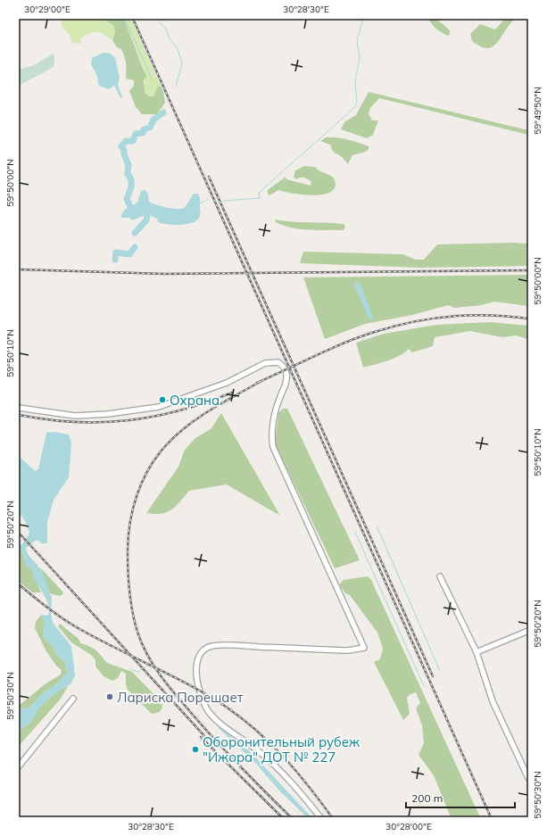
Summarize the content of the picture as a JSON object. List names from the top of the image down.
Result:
{
  "places": ["Охрана", "Лариска Порешает", "Оборонительный рубеж \"Ижора\" ДОТ № 227"],
  "scale_bar": "200 m",
  "coordinates": [
    "30°29'00\"E",
    "30°28'30\"E",
    "59°49'50\"N",
    "59°50'00\"N",
    "59°50'10\"N",
    "59°50'20\"N",
    "59°50'30\"N",
    "30°28'00\"E"
  ]
}
